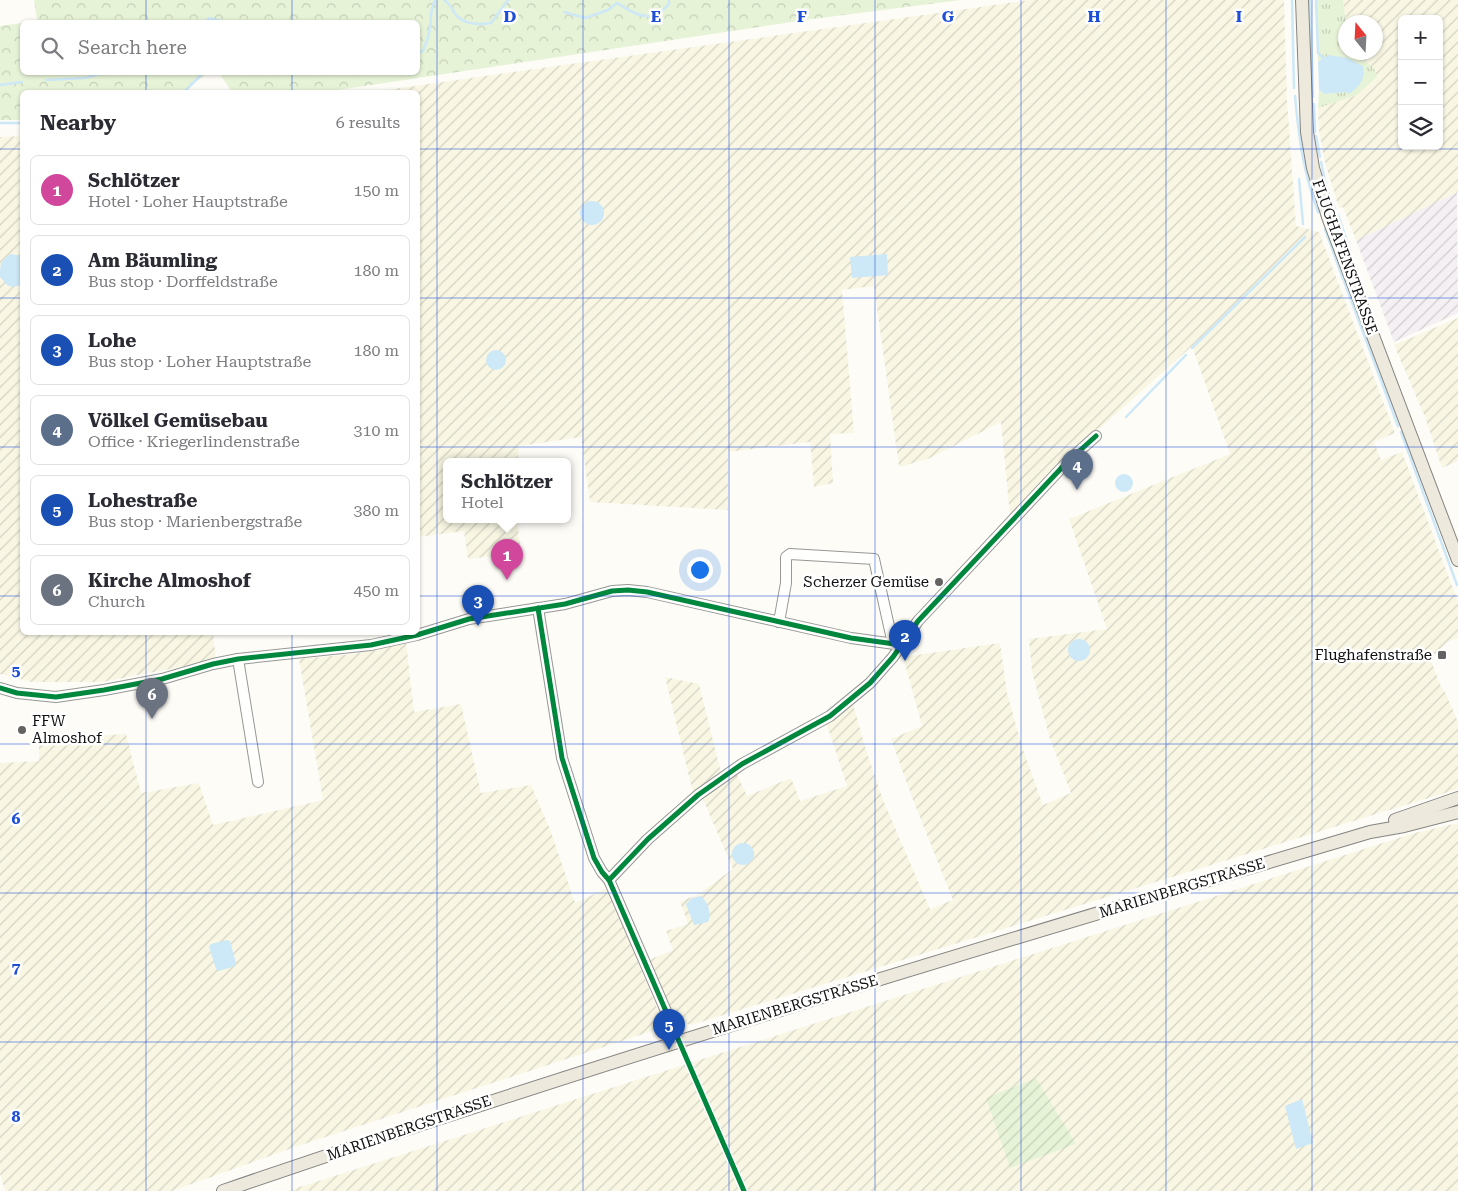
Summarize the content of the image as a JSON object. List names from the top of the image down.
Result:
{
  "streets": {
    "main road": ["FLUGHAFENSTRASSE", "MARIENBERGSTRASSE"]
  },
  "places": {
    "other": ["Scherzer Gemüse", "FFW Almoshof"],
    "transit": ["Flughafenstraße"]
  },
  "north": "top",
  "page": {
    "map_buttons": ["+", "−"],
    "search": "Search here",
    "heading": ["Nearby", "6 results"],
    "list": [
      {
        "mark": "1",
        "name": "Schlötzer",
        "note": "Hotel · Loher Hauptstraße",
        "value": "150 m"
      },
      {
        "mark": "2",
        "name": "Am Bäumling",
        "note": "Bus stop · Dorffeldstraße",
        "value": "180 m"
      },
      {
        "mark": "3",
        "name": "Lohe",
        "note": "Bus stop · Loher Hauptstraße",
        "value": "180 m"
      },
      {
        "mark": "4",
        "name": "Völkel Gemüsebau",
        "note": "Office · Kriegerlindenstraße",
        "value": "310 m"
      },
      {
        "mark": "5",
        "name": "Lohestraße",
        "note": "Bus stop · Marienbergstraße",
        "value": "380 m"
      },
      {
        "mark": "6",
        "name": "Kirche Almoshof",
        "note": "Church",
        "value": "450 m"
      }
    ],
    "pins": [
      "4",
      "1",
      "3",
      "2",
      "6",
      "5"
    ],
    "popup": ["Schlötzer", "Hotel"]
  },
  "grid": {
    "columns": [
      "D",
      "E",
      "F",
      "G",
      "H",
      "I"
    ],
    "rows": [
      "5",
      "6",
      "7",
      "8"
    ]
  }
}
